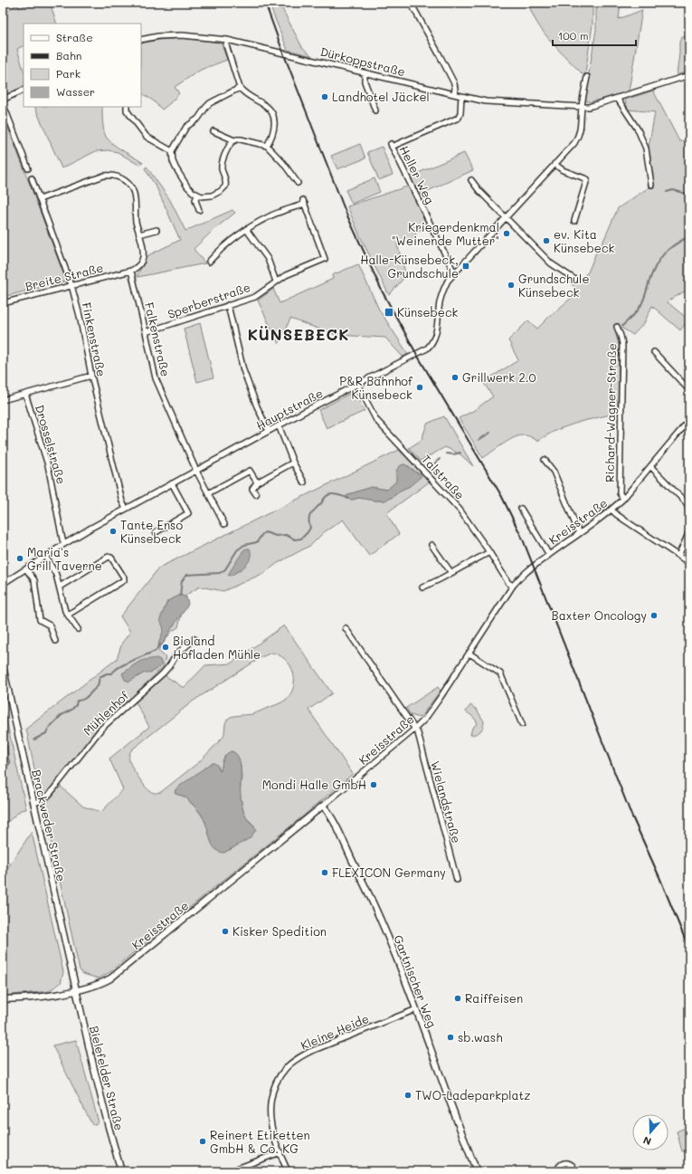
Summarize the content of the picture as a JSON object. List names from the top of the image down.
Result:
{
  "streets": {
    "street": [
      "Dürkoppstraße",
      "Heller Weg",
      "Breite Straße",
      "Sperberstraße",
      "Finkenstraße",
      "Falkenstraße",
      "Hauptstraße",
      "Richard-Wagner-Straße",
      "Drosselstraße",
      "Talstraße",
      "Kreisstraße",
      "Mühlenhof",
      "Wielandstraße",
      "Brackweder Straße",
      "Gartnischer Weg",
      "Kleine Heide",
      "Bielefelder Straße"
    ]
  },
  "crossings": [
    ["Dürkoppstraße", "Heller Weg"],
    ["Dürkoppstraße", "Hauptstraße"],
    ["Heller Weg", "Hauptstraße"],
    ["Breite Straße", "Finkenstraße"],
    ["Breite Straße", "Falkenstraße"],
    ["Sperberstraße", "Falkenstraße"],
    ["Finkenstraße", "Hauptstraße"],
    ["Falkenstraße", "Hauptstraße"],
    ["Hauptstraße", "Drosselstraße"],
    ["Hauptstraße", "Talstraße"],
    ["Richard-Wagner-Straße", "Kreisstraße"],
    ["Talstraße", "Kreisstraße"],
    ["Kreisstraße", "Wielandstraße"],
    ["Kreisstraße", "Brackweder Straße"],
    ["Kreisstraße", "Gartnischer Weg"],
    ["Kreisstraße", "Bielefelder Straße"],
    ["Mühlenhof", "Brackweder Straße"],
    ["Brackweder Straße", "Bielefelder Straße"],
    ["Gartnischer Weg", "Kleine Heide"]
  ],
  "districts": ["KÜNSEBECK"],
  "places": {
    "other": [
      "Landhotel Jäckel",
      "Kriegerdenkmal \"Weinende Mutter\"",
      "ev. Kita Künsebeck",
      "Grundschule Künsebeck",
      "Grillwerk 2.0",
      "P&R Bahnhof Künsebeck",
      "Tante Enso Künsebeck",
      "Maria's Grill Taverne",
      "Baxter Oncology",
      "Bioland Hofladen Mühle",
      "Mondi Halle GmbH",
      "FLEXICON Germany",
      "Kisker Spedition",
      "Raiffeisen",
      "sb.wash",
      "TWO-Ladeparkplatz",
      "Reinert Etiketten GmbH & Co. KG"
    ],
    "transit": ["Halle-Künsebeck, Grundschule", "Künsebeck"]
  },
  "legend": [
    "Straße",
    "Bahn",
    "Park",
    "Wasser"
  ],
  "scale_bar": "100 m",
  "north": "bottom"
}
